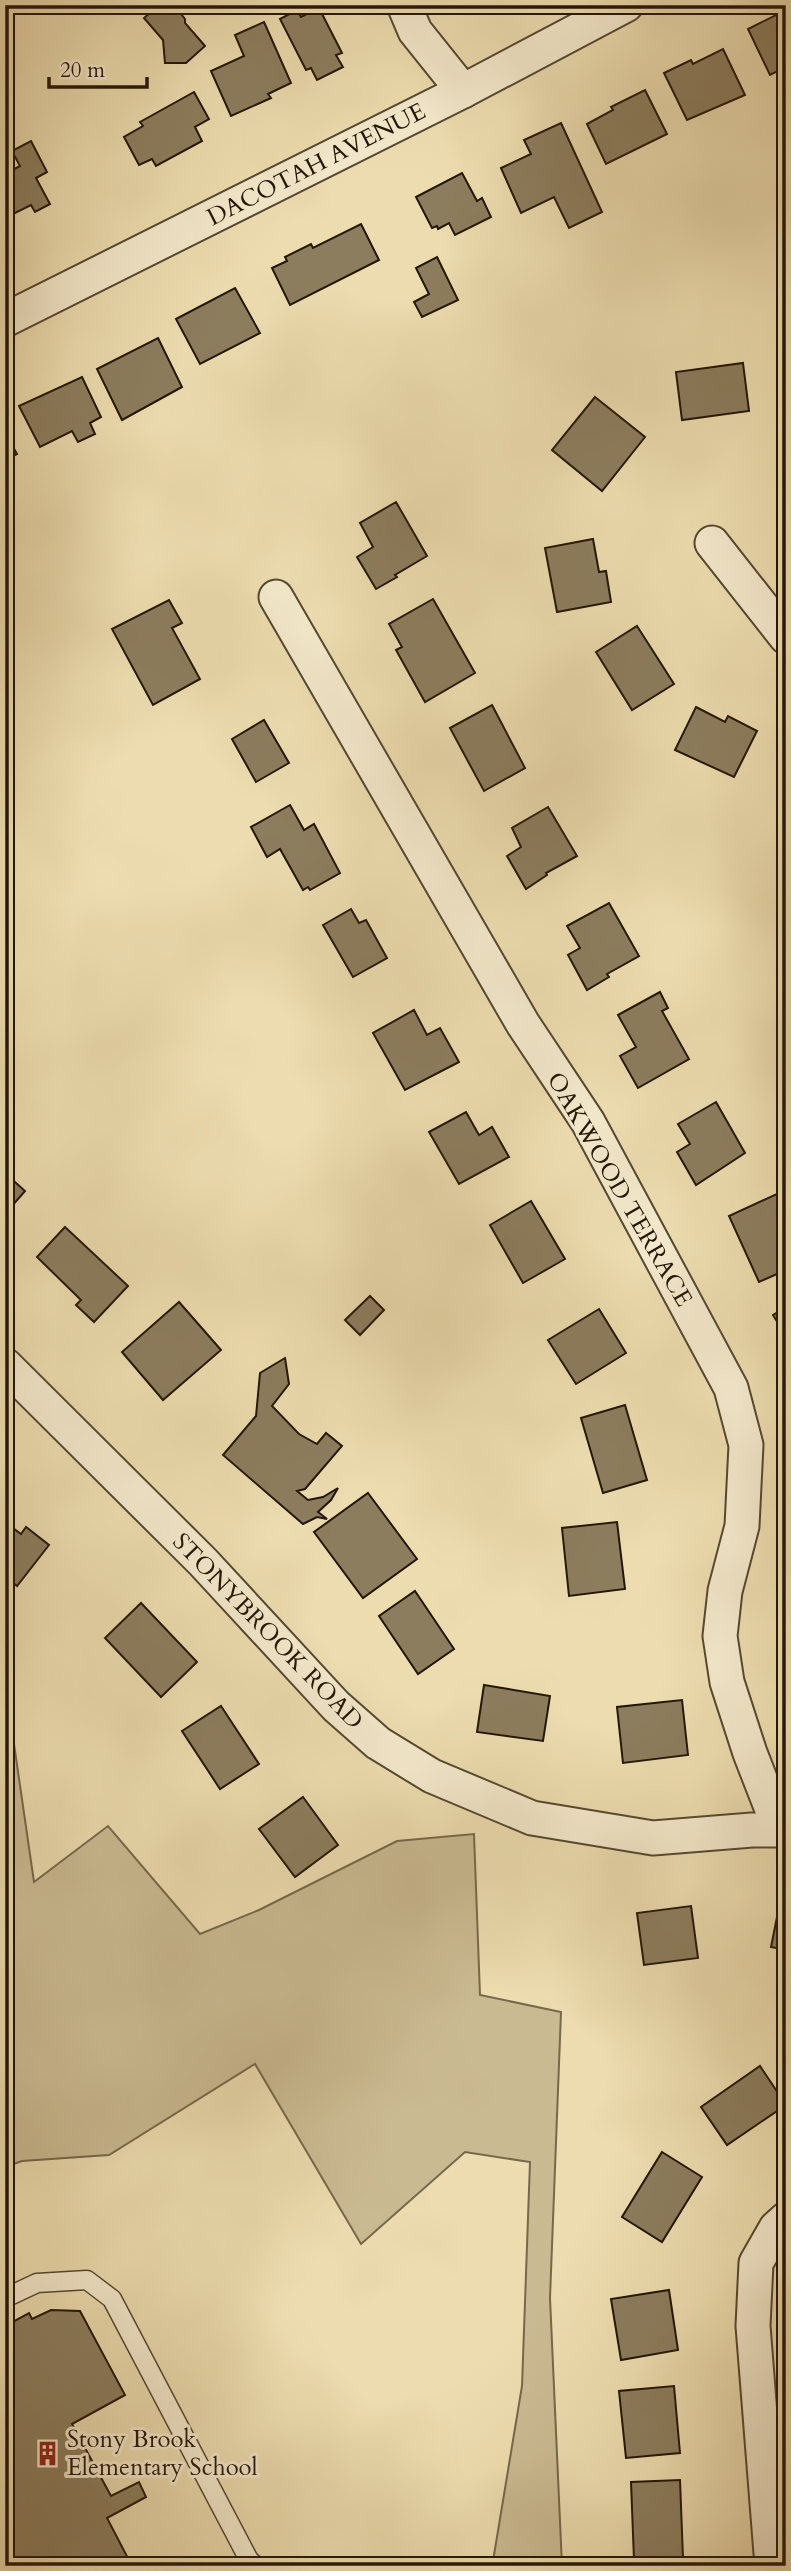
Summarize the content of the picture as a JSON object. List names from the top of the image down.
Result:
{
  "streets": {
    "street": ["DACOTAH AVENUE", "OAKWOOD TERRACE", "STONYBROOK ROAD"]
  },
  "crossings": [
    ["OAKWOOD TERRACE", "STONYBROOK ROAD"]
  ],
  "places": {
    "building": ["Stony Brook Elementary School"]
  },
  "scale_bar": "20 m"
}
